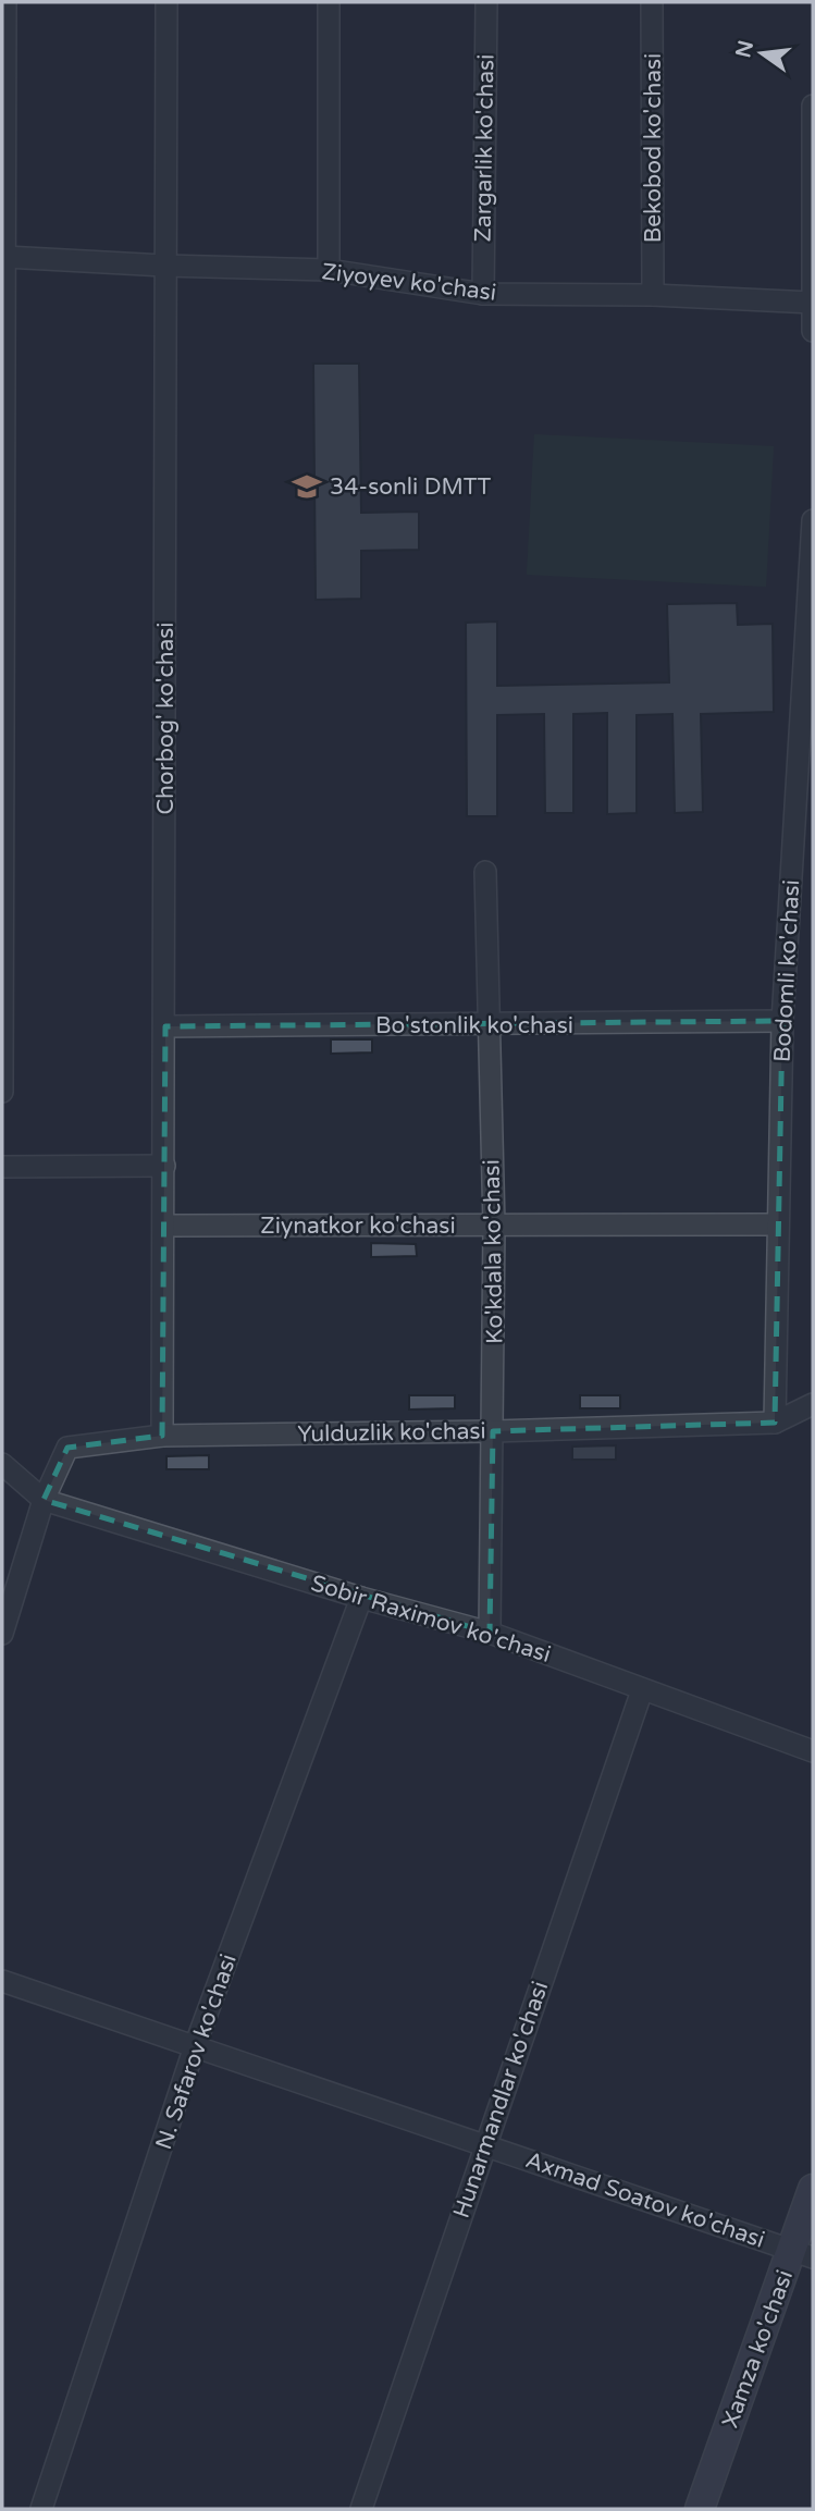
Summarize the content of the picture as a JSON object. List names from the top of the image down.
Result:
{
  "streets": {
    "main road": ["Xamza ko'chasi"],
    "street": [
      "Zargarlik ko'chasi",
      "Bekobod ko'chasi",
      "Ziyoyev ko'chasi",
      "Chorbog' ko'chasi",
      "Bodomli ko'chasi",
      "Bo'stonlik ko'chasi",
      "Ziynatkor ko'chasi",
      "Ko'kdala ko'chasi",
      "Yulduzlik ko'chasi",
      "Sobir Raximov ko'chasi",
      "N. Safarov ko'chasi",
      "Hunarmandlar ko'chasi",
      "Axmad Soatov ko'chasi"
    ]
  },
  "crossings": [
    ["Zargarlik ko'chasi", "Ziyoyev ko'chasi"],
    ["Bekobod ko'chasi", "Ziyoyev ko'chasi"],
    ["Ziyoyev ko'chasi", "Chorbog' ko'chasi"],
    ["Chorbog' ko'chasi", "Bo'stonlik ko'chasi"],
    ["Chorbog' ko'chasi", "Ziynatkor ko'chasi"],
    ["Chorbog' ko'chasi", "Yulduzlik ko'chasi"],
    ["Bodomli ko'chasi", "Bo'stonlik ko'chasi"],
    ["Bodomli ko'chasi", "Ziynatkor ko'chasi"],
    ["Bodomli ko'chasi", "Yulduzlik ko'chasi"],
    ["Bo'stonlik ko'chasi", "Ko'kdala ko'chasi"],
    ["Ziynatkor ko'chasi", "Ko'kdala ko'chasi"],
    ["Ko'kdala ko'chasi", "Yulduzlik ko'chasi"],
    ["Ko'kdala ko'chasi", "Sobir Raximov ko'chasi"],
    ["Yulduzlik ko'chasi", "Sobir Raximov ko'chasi"],
    ["Sobir Raximov ko'chasi", "N. Safarov ko'chasi"],
    ["Sobir Raximov ko'chasi", "Hunarmandlar ko'chasi"],
    ["N. Safarov ko'chasi", "Axmad Soatov ko'chasi"],
    ["Hunarmandlar ko'chasi", "Axmad Soatov ko'chasi"],
    ["Axmad Soatov ko'chasi", "Xamza ko'chasi"]
  ],
  "places": {
    "school or university": ["34-sonli DMTT"]
  },
  "north": "left"
}
